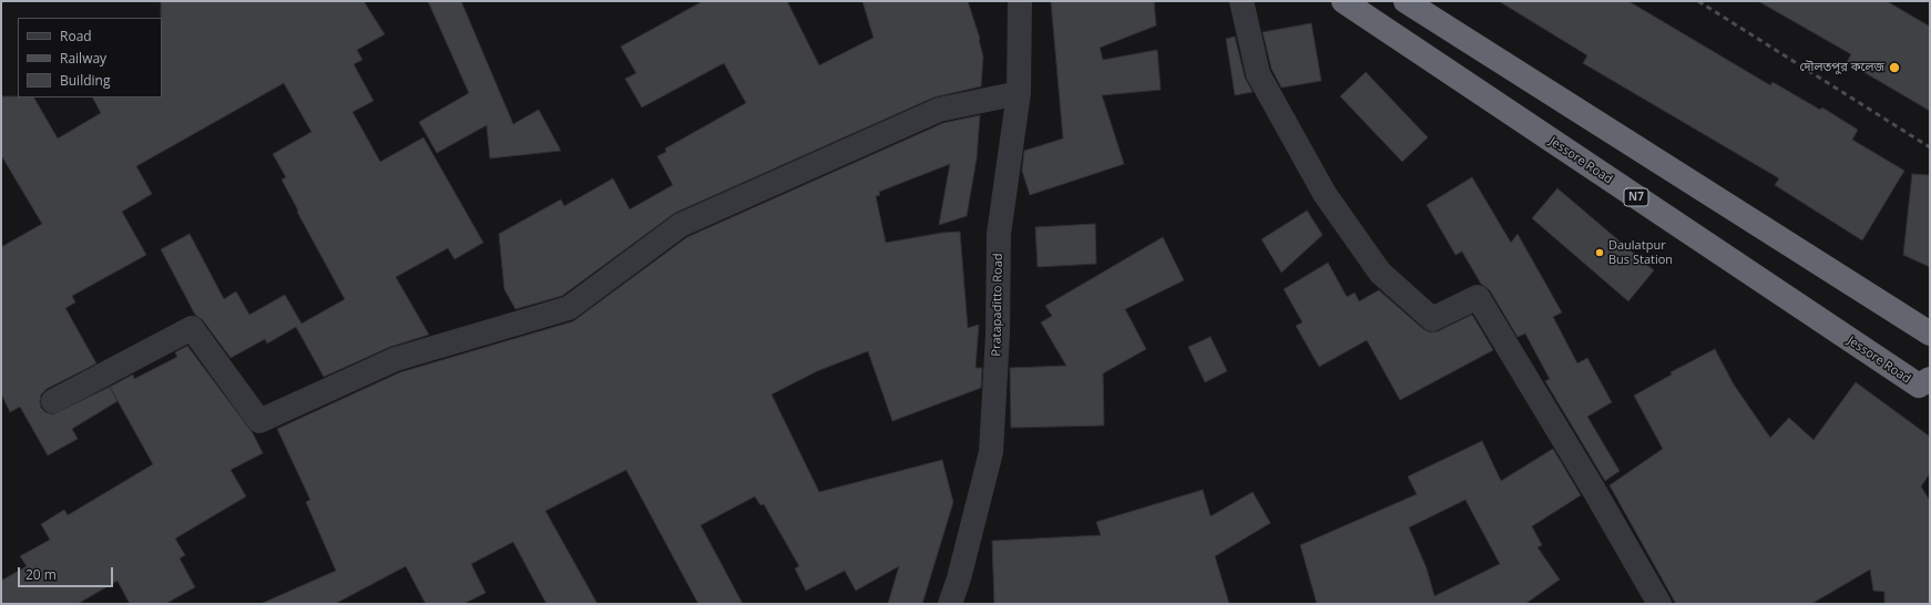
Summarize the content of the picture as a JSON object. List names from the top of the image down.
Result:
{
  "streets": {
    "highway": ["Jessore Road", "N7"],
    "street": ["Pratapaditto Road"]
  },
  "places": ["দৌলতপুর কলেজ", "Daulatpur Bus Station"],
  "legend": ["Road", "Railway", "Building"],
  "scale_bar": "20 m"
}
